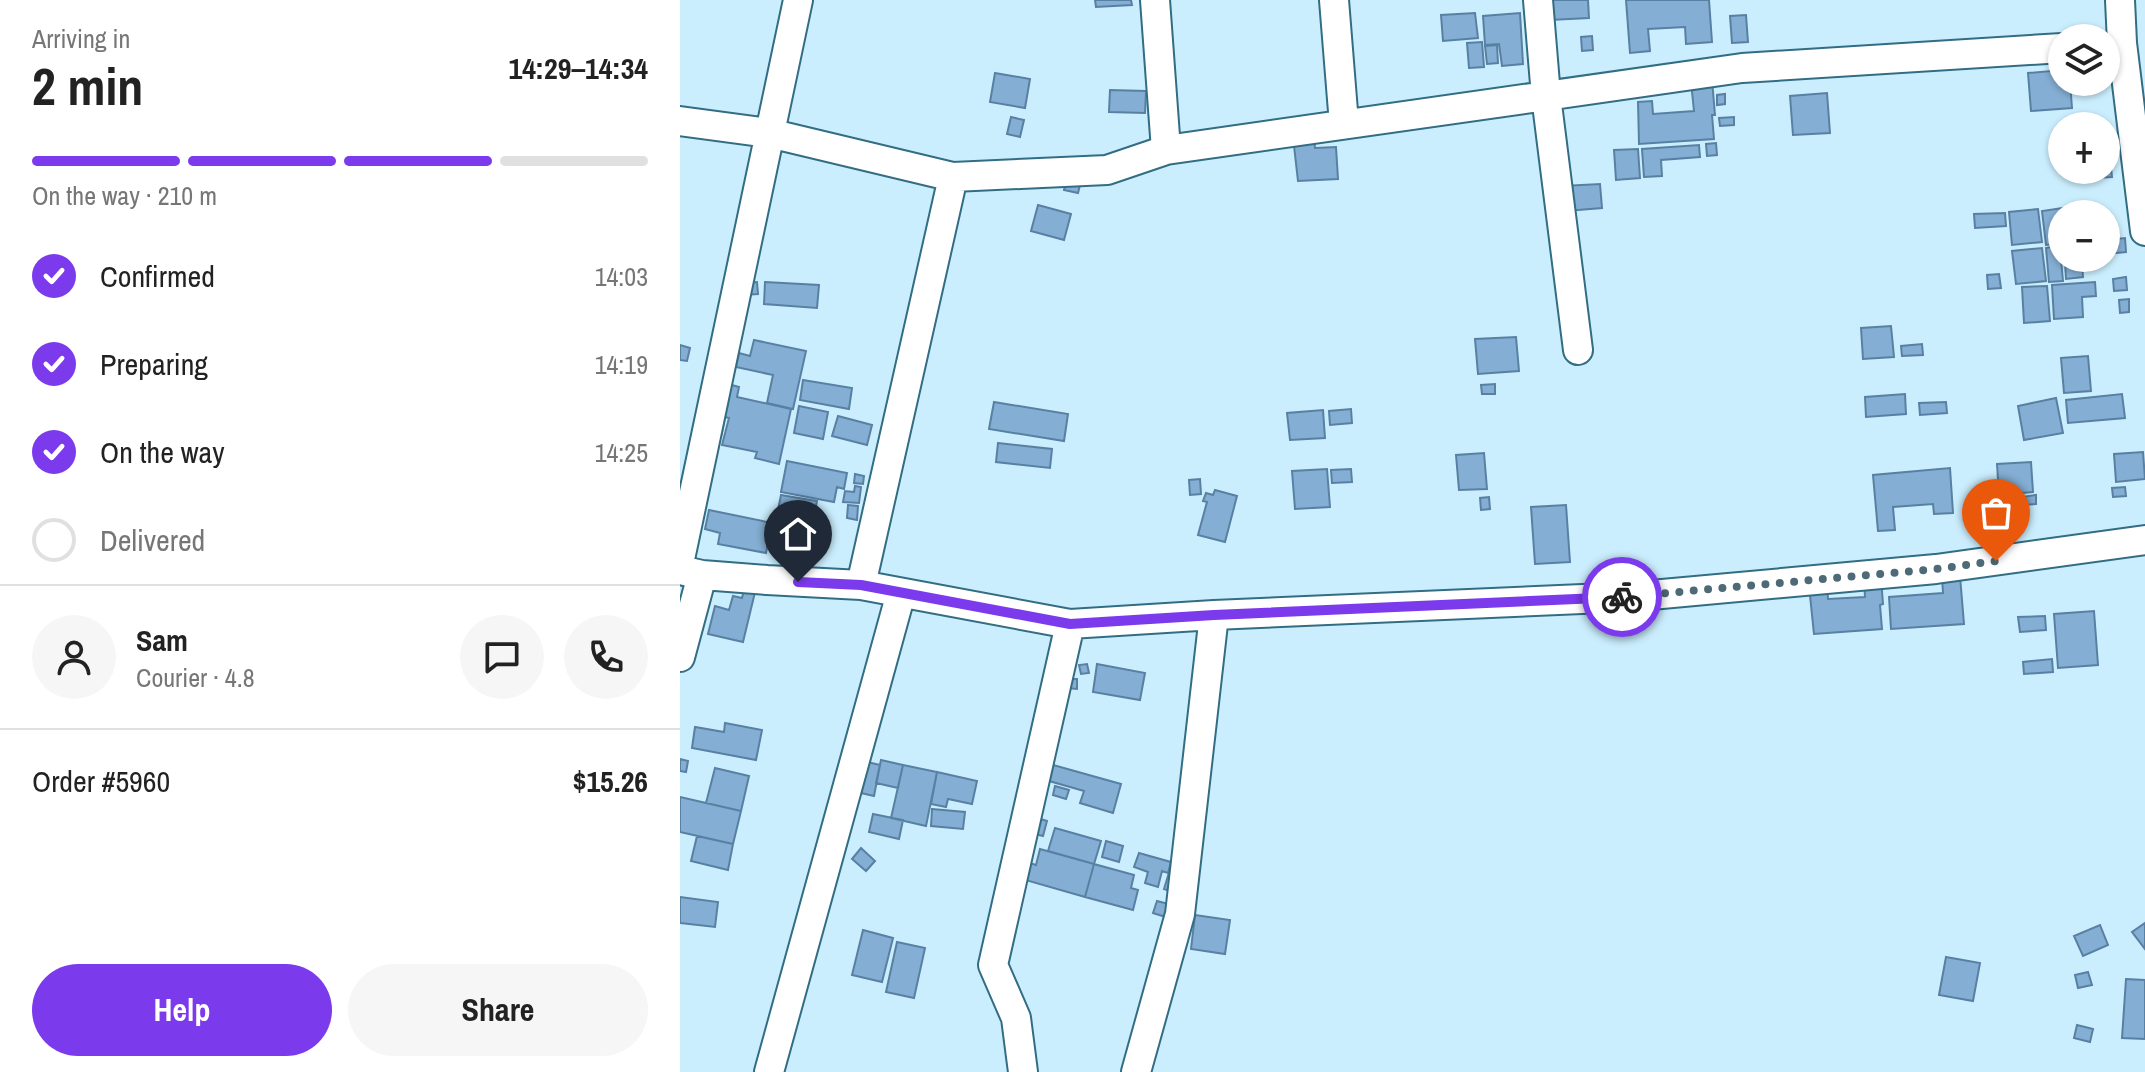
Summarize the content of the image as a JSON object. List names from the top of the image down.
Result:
{
  "page": {
    "heading": ["2 min", "Arriving in", "14:29–14:34"],
    "panel": [
      "Sam",
      "Courier · 4.8",
      "Order #5960",
      "$15.26"
    ],
    "map_buttons": ["+", "−"],
    "bar": "On the way · 210 m",
    "list": [
      ["Confirmed", "14:03"],
      ["Preparing", "14:19"],
      ["On the way", "14:25"],
      "Delivered"
    ],
    "buttons": ["Help", "Share"]
  }
}
